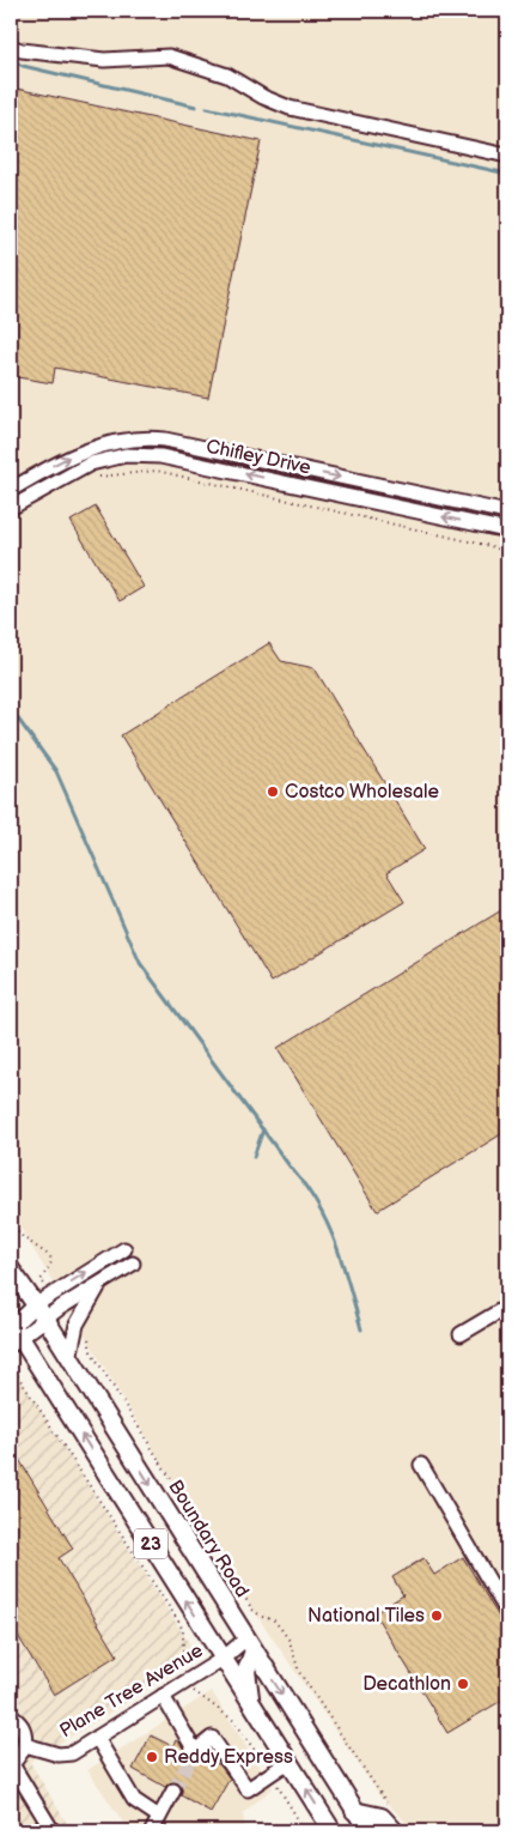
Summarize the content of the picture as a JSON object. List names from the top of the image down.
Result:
{
  "streets": {
    "main road": ["Boundary Road", "23"],
    "street": ["Chifley Drive", "Plane Tree Avenue"]
  },
  "crossings": [
    ["Boundary Road", "Plane Tree Avenue"],
    ["23", "Plane Tree Avenue"]
  ],
  "places": [
    "Costco Wholesale",
    "National Tiles",
    "Decathlon",
    "Reddy Express"
  ]
}
